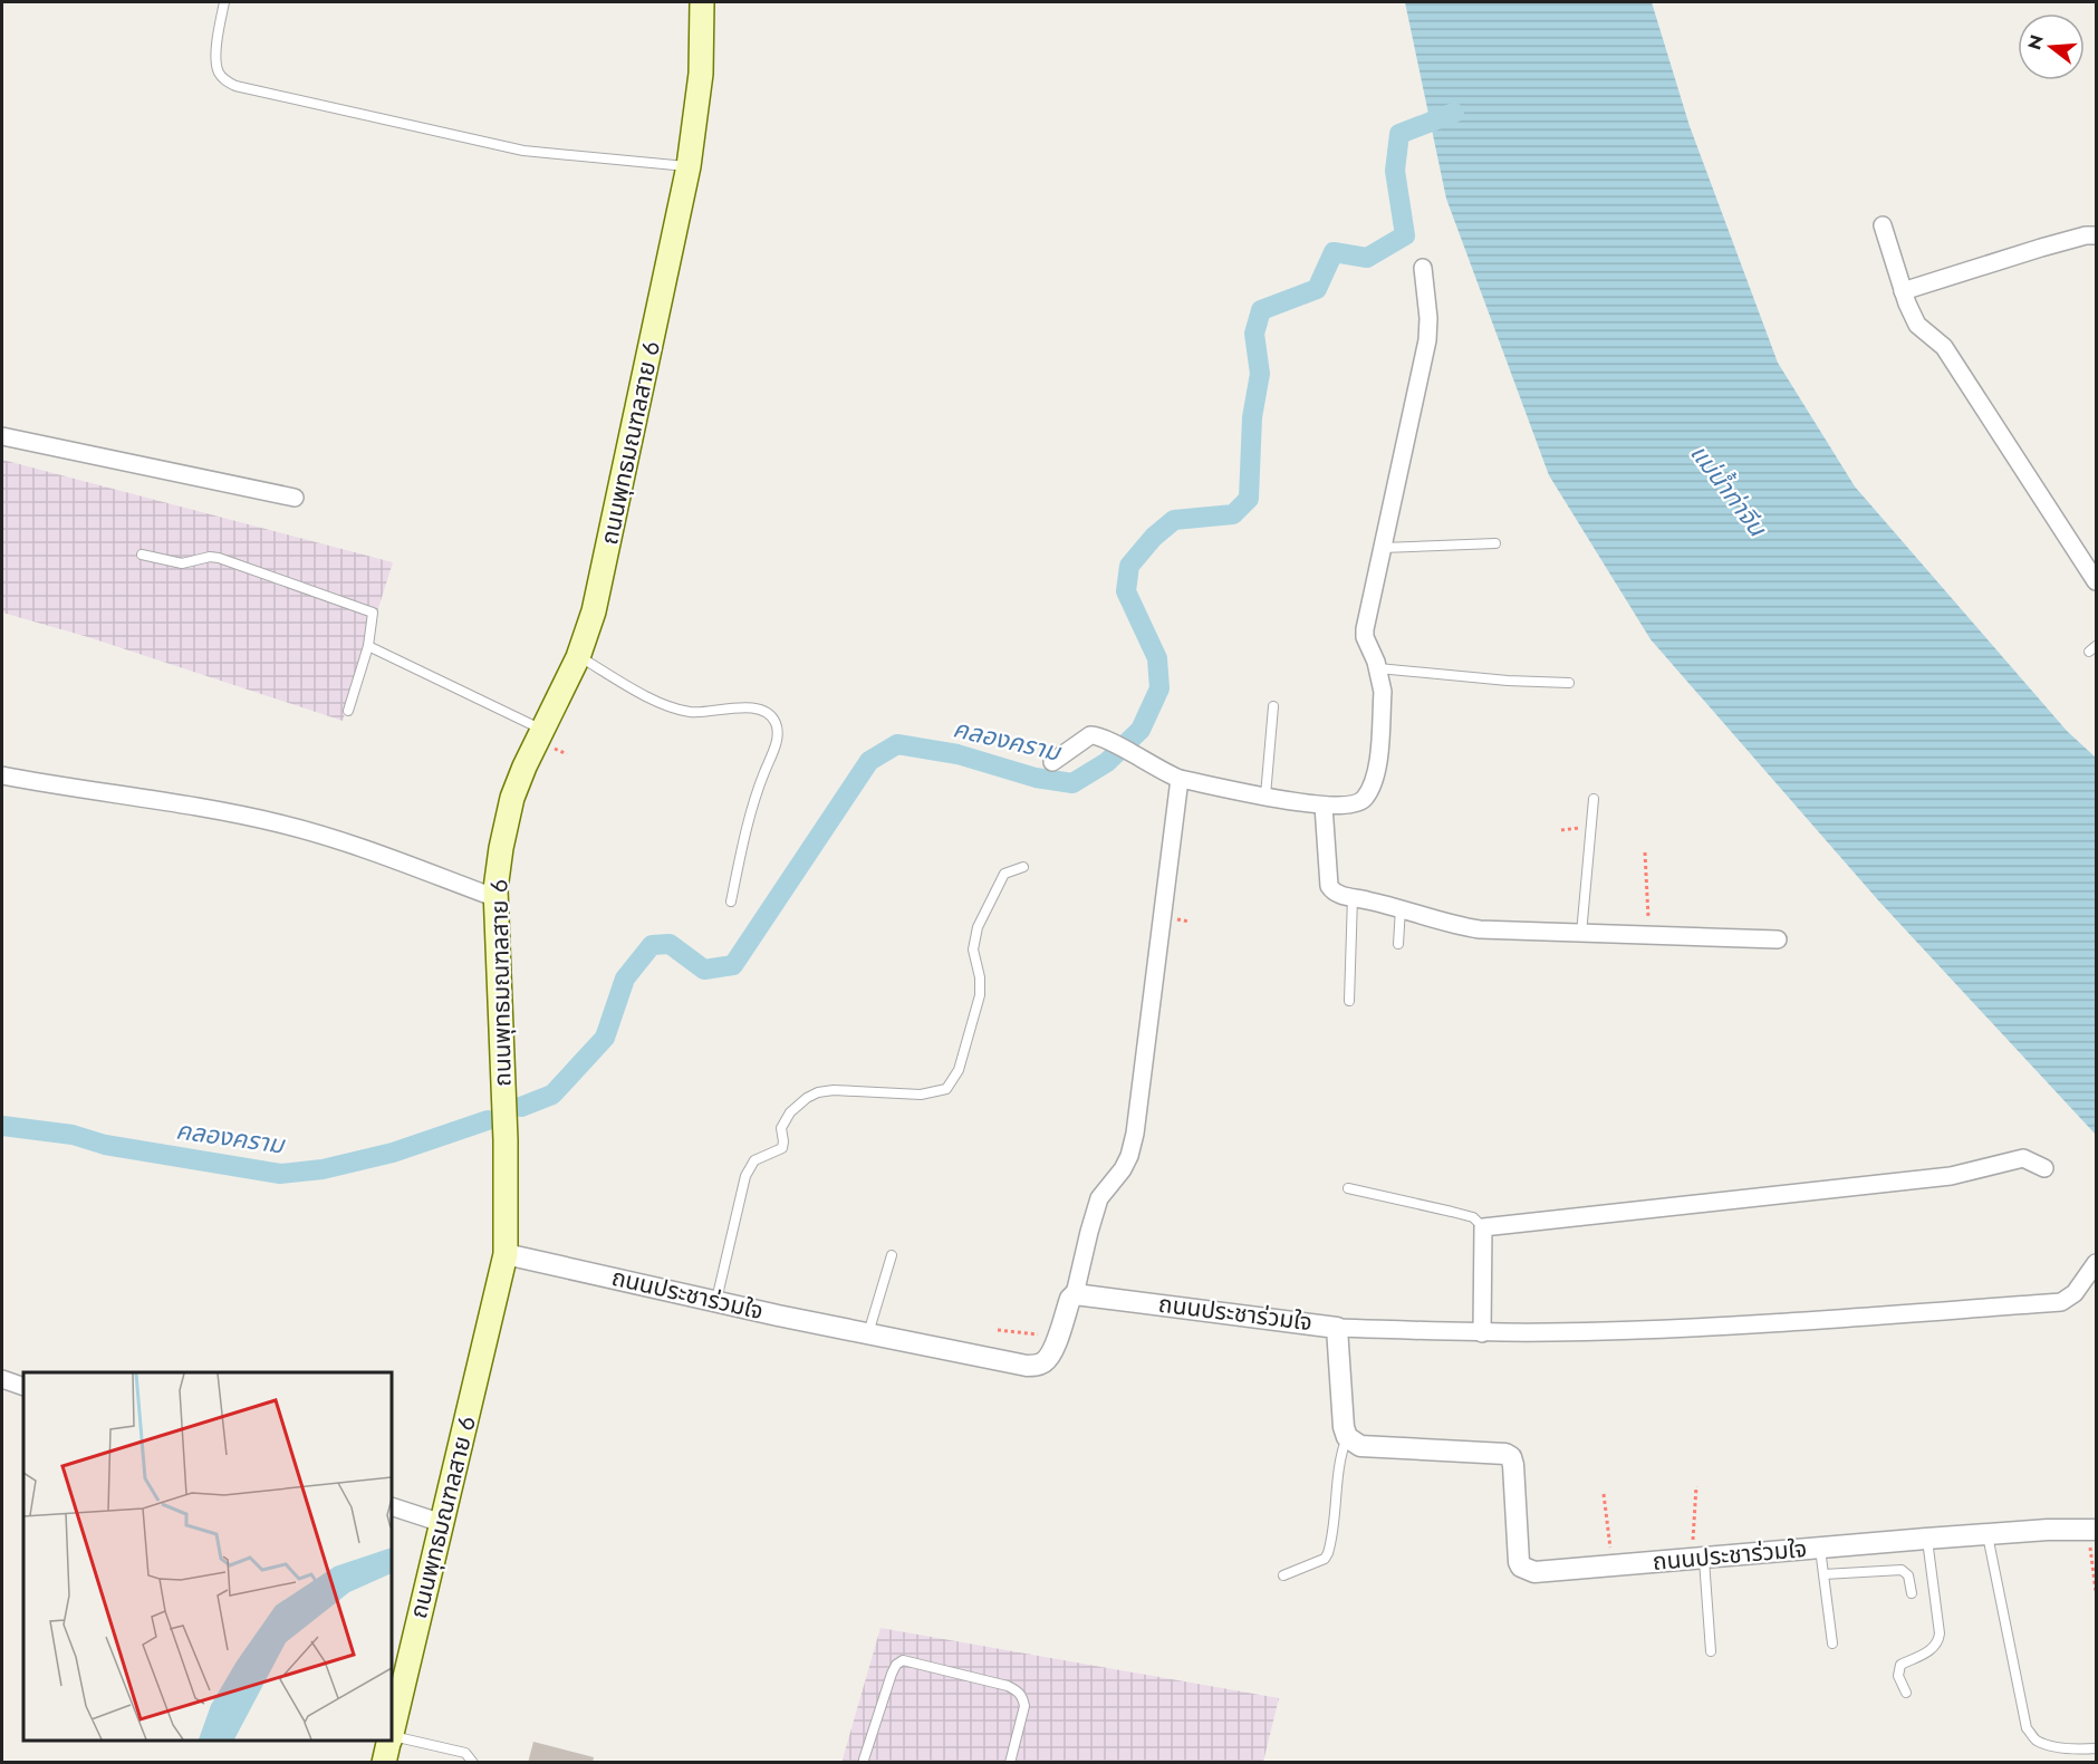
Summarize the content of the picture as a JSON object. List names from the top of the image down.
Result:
{
  "streets": {
    "main road": ["ถนนพุทธมณฑลสาย 6"],
    "street": ["ถนนประชาร่วมใจ"]
  },
  "crossings": [
    ["ถนนพุทธมณฑลสาย 6", "ถนนประชาร่วมใจ"]
  ],
  "water": ["แม่น้ำท่าจีน", "คลองคราม"],
  "north": "left"
}
